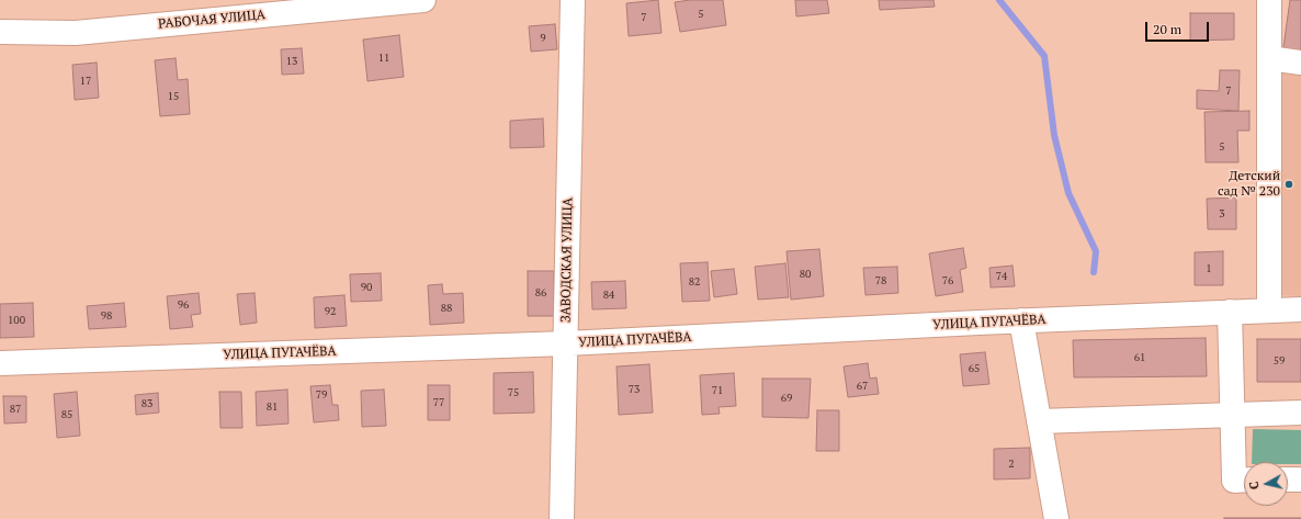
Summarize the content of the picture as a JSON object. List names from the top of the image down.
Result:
{
  "streets": {
    "street": ["РАБОЧАЯ УЛИЦА", "ЗАВОДСКАЯ УЛИЦА", "УЛИЦА ПУГАЧЁВА"]
  },
  "crossings": [
    ["ЗАВОДСКАЯ УЛИЦА", "УЛИЦА ПУГАЧЁВА"]
  ],
  "places": ["Детский сад № 230"],
  "house_numbers": [
    "5",
    "7",
    "9",
    "11",
    "13",
    "17",
    "7",
    "15",
    "5",
    "3",
    "1",
    "80",
    "74",
    "78",
    "76",
    "82",
    "90",
    "86",
    "84",
    "96",
    "88",
    "92",
    "98",
    "100",
    "61",
    "59",
    "65",
    "67",
    "73",
    "71",
    "75",
    "79",
    "69",
    "77",
    "83",
    "81",
    "87",
    "85",
    "2"
  ],
  "scale_bar": "20 m",
  "north": "left"
}
